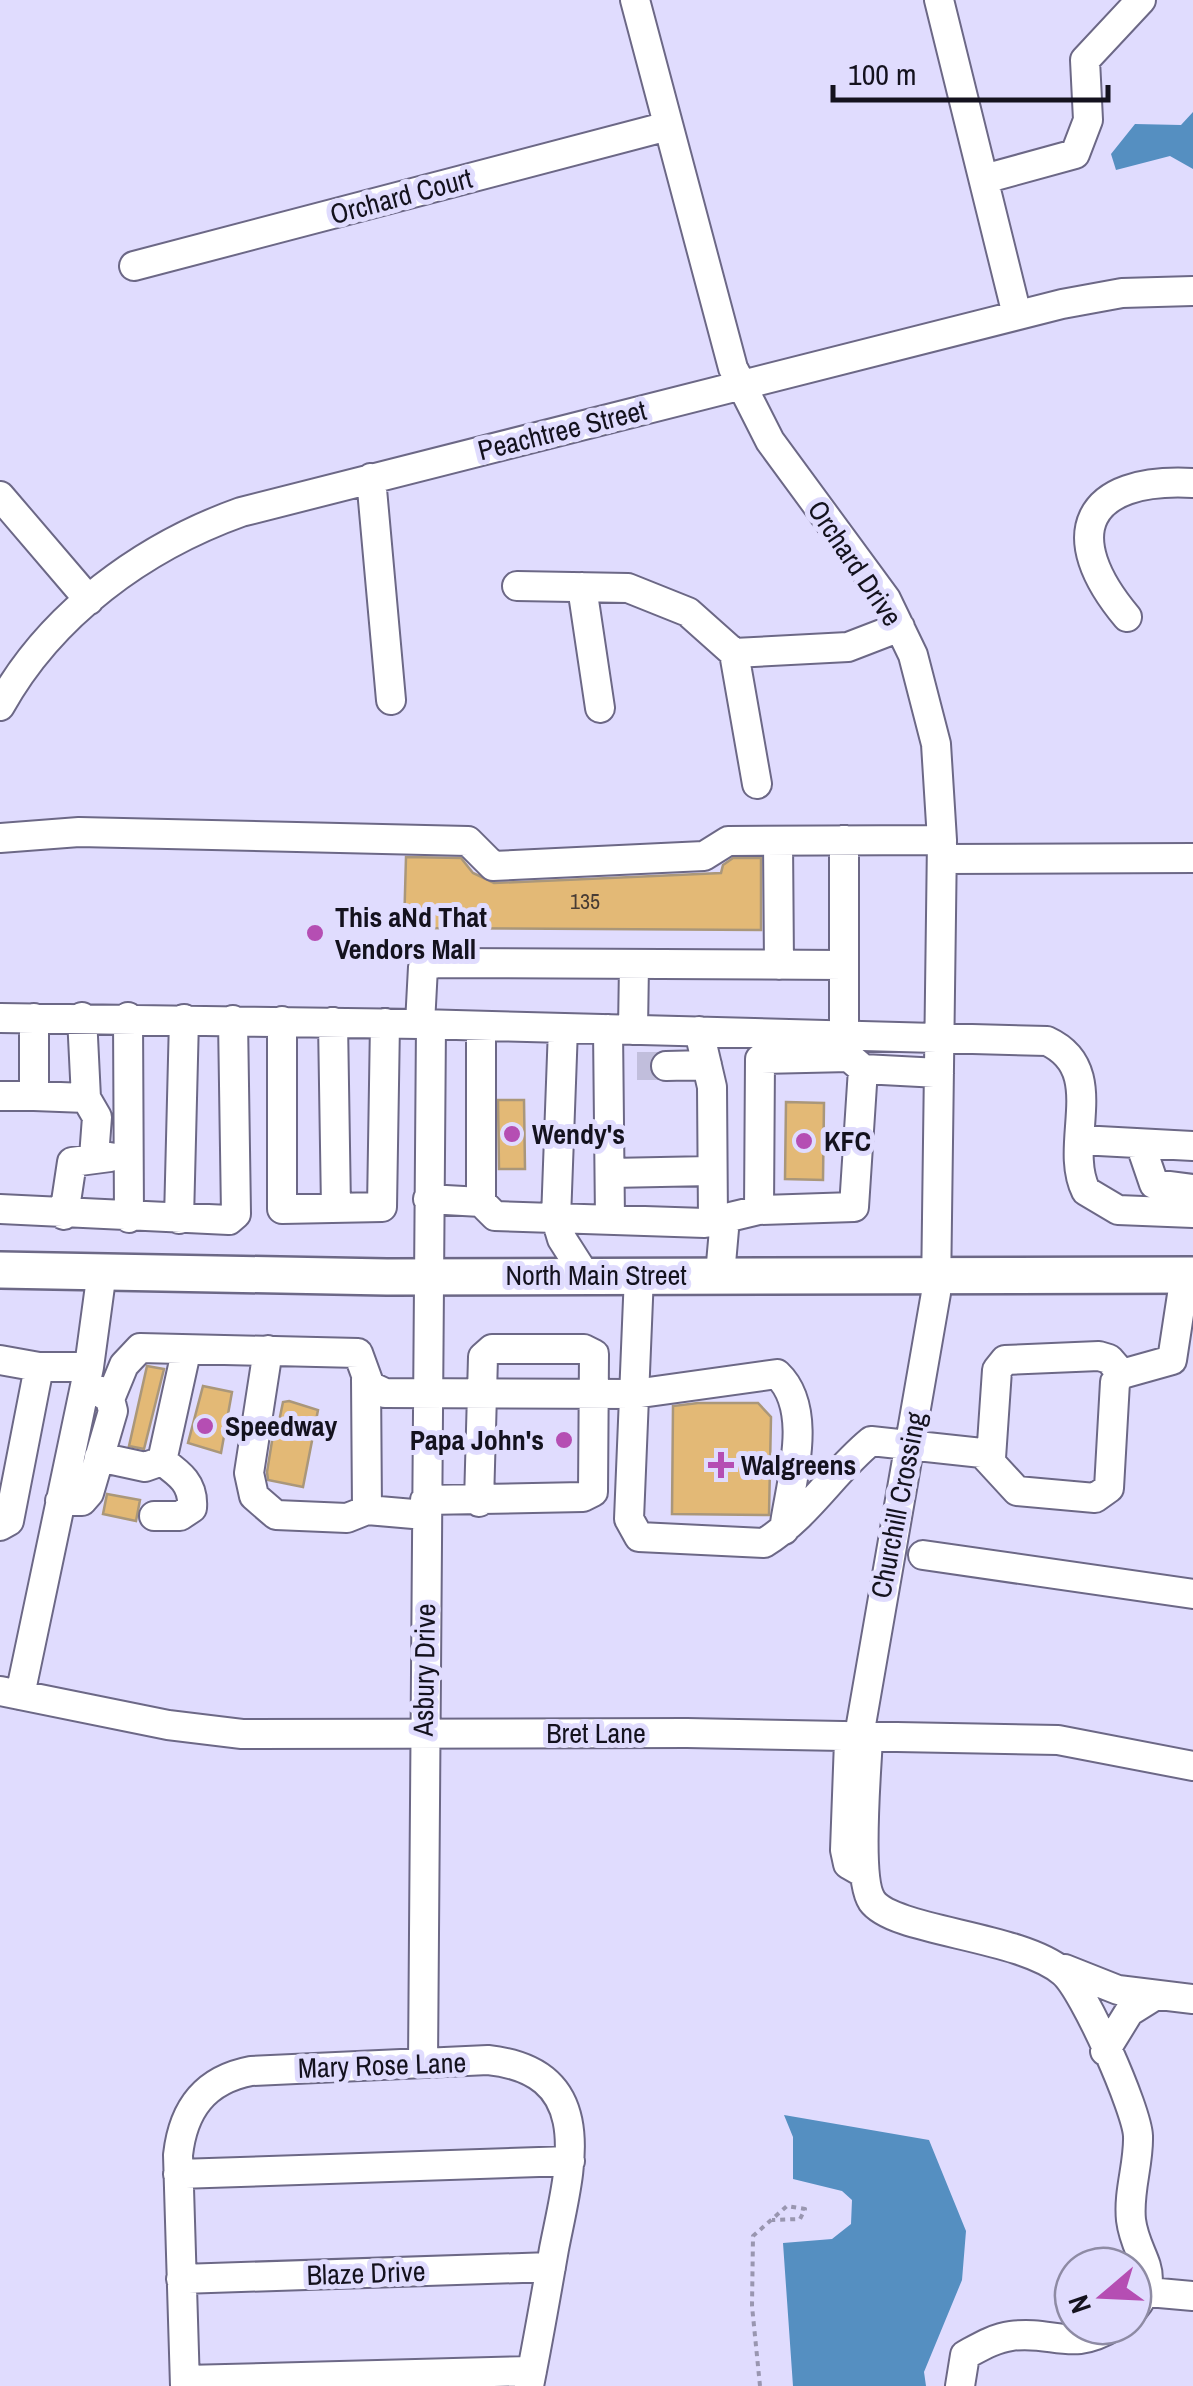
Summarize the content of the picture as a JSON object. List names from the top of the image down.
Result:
{
  "streets": {
    "main road": ["North Main Street"],
    "street": [
      "Orchard Court",
      "Peachtree Street",
      "Orchard Drive",
      "Churchill Crossing",
      "Asbury Drive",
      "Bret Lane",
      "Mary Rose Lane",
      "Blaze Drive"
    ]
  },
  "crossings": [
    ["Orchard Court", "Orchard Drive"],
    ["Peachtree Street", "Orchard Drive"],
    ["Orchard Drive", "North Main Street"],
    ["Orchard Drive", "Churchill Crossing"],
    ["North Main Street", "Churchill Crossing"],
    ["North Main Street", "Asbury Drive"],
    ["Churchill Crossing", "Bret Lane"],
    ["Asbury Drive", "Bret Lane"],
    ["Asbury Drive", "Mary Rose Lane"],
    ["Mary Rose Lane", "Blaze Drive"]
  ],
  "places": {
    "other": [
      "This aNd That Vendors Mall",
      "Wendy's",
      "KFC",
      "Speedway",
      "Papa John's"
    ],
    "health": ["Walgreens"]
  },
  "house_numbers": ["135"],
  "scale_bar": "100 m",
  "north": "left"
}
